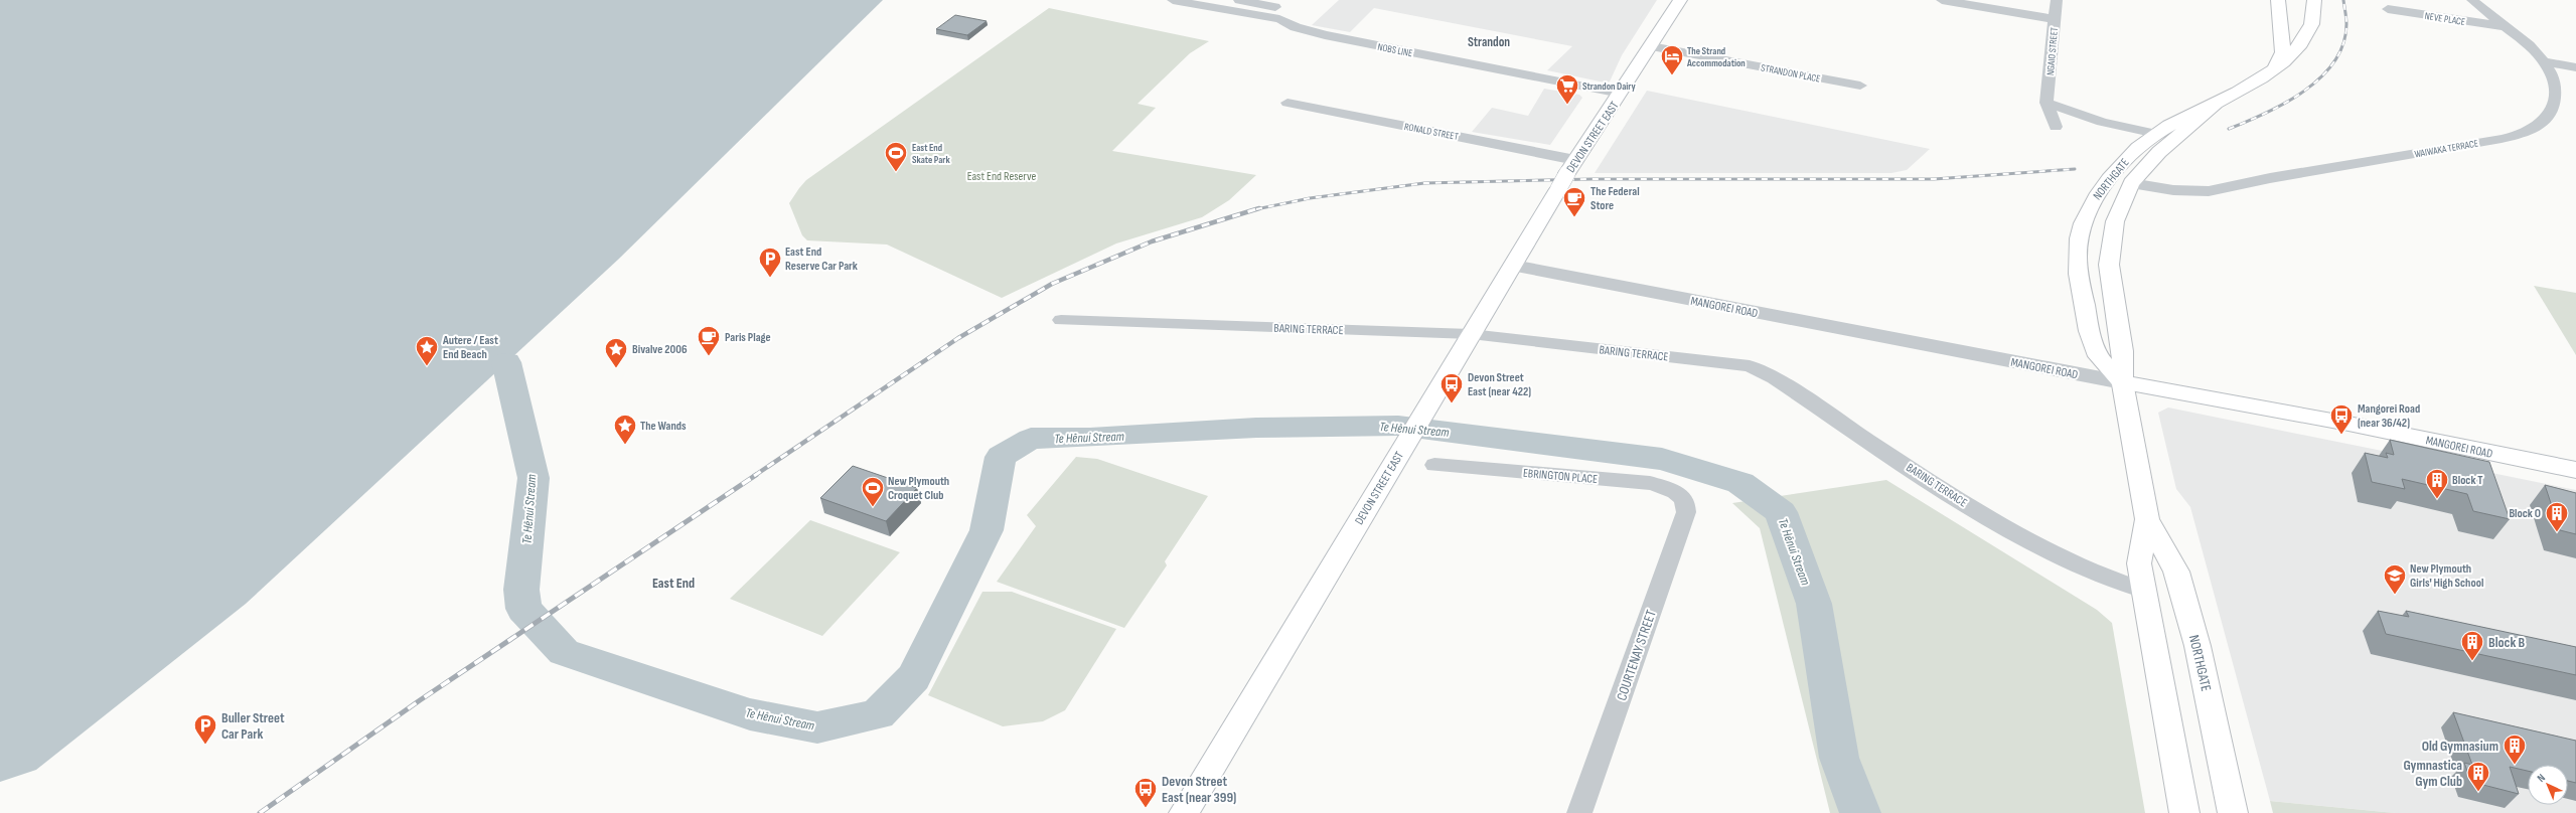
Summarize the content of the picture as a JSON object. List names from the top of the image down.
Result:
{
  "streets": {
    "main road": ["DEVON STREET EAST", "NORTHGATE", "MANGOREI ROAD"],
    "street": [
      "NEVE PLACE",
      "NOBS LINE",
      "NGAIO STREET",
      "STRANDON PLACE",
      "RONALD STREET",
      "WAIWAKA TERRACE",
      "BARING TERRACE",
      "EBRINGTON PLACE",
      "COURTENAY STREET"
    ]
  },
  "crossings": [
    ["NEVE PLACE", "WAIWAKA TERRACE"],
    ["NOBS LINE", "DEVON STREET EAST"],
    ["STRANDON PLACE", "DEVON STREET EAST"],
    ["RONALD STREET", "DEVON STREET EAST"],
    ["DEVON STREET EAST", "MANGOREI ROAD"],
    ["DEVON STREET EAST", "BARING TERRACE"],
    ["WAIWAKA TERRACE", "NORTHGATE"],
    ["NORTHGATE", "MANGOREI ROAD"],
    ["NORTHGATE", "BARING TERRACE"],
    ["EBRINGTON PLACE", "COURTENAY STREET"]
  ],
  "districts": ["Strandon", "East End"],
  "water": ["Te Hēnui Stream"],
  "parks": ["East End Reserve"],
  "places": {
    "hotel": ["The Strand Accommodation"],
    "supermarket": ["Strandon Dairy"],
    "sports": ["East End Skate Park", "New Plymouth Croquet Club"],
    "cafe": ["The Federal Store", "Paris Plage"],
    "parking": ["East End Reserve Car Park", "Buller Street Car Park"],
    "place": ["Autere / East End Beach", "Bivalve 2006", "The Wands"],
    "bus stop": ["Devon Street East (near 422)", "Mangorei Road (near 36/42)", "Devon Street East (near 399)"],
    "building": [
      "Block T",
      "Block O",
      "Block B",
      "Old Gymnasium",
      "Gymnastica Gym Club"
    ],
    "school or university": ["New Plymouth Girls' High School"]
  },
  "north": "top left"
}
